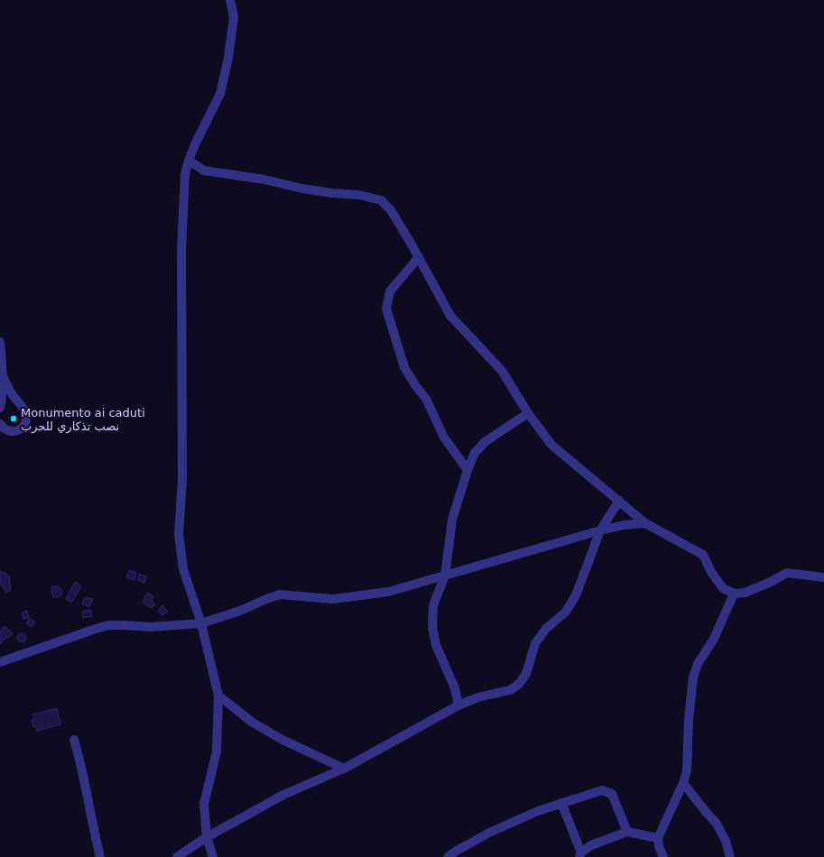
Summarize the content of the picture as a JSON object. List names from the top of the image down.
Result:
{
  "places": ["Monumento ai caduti نصب تذكاري للحرب"]
}
